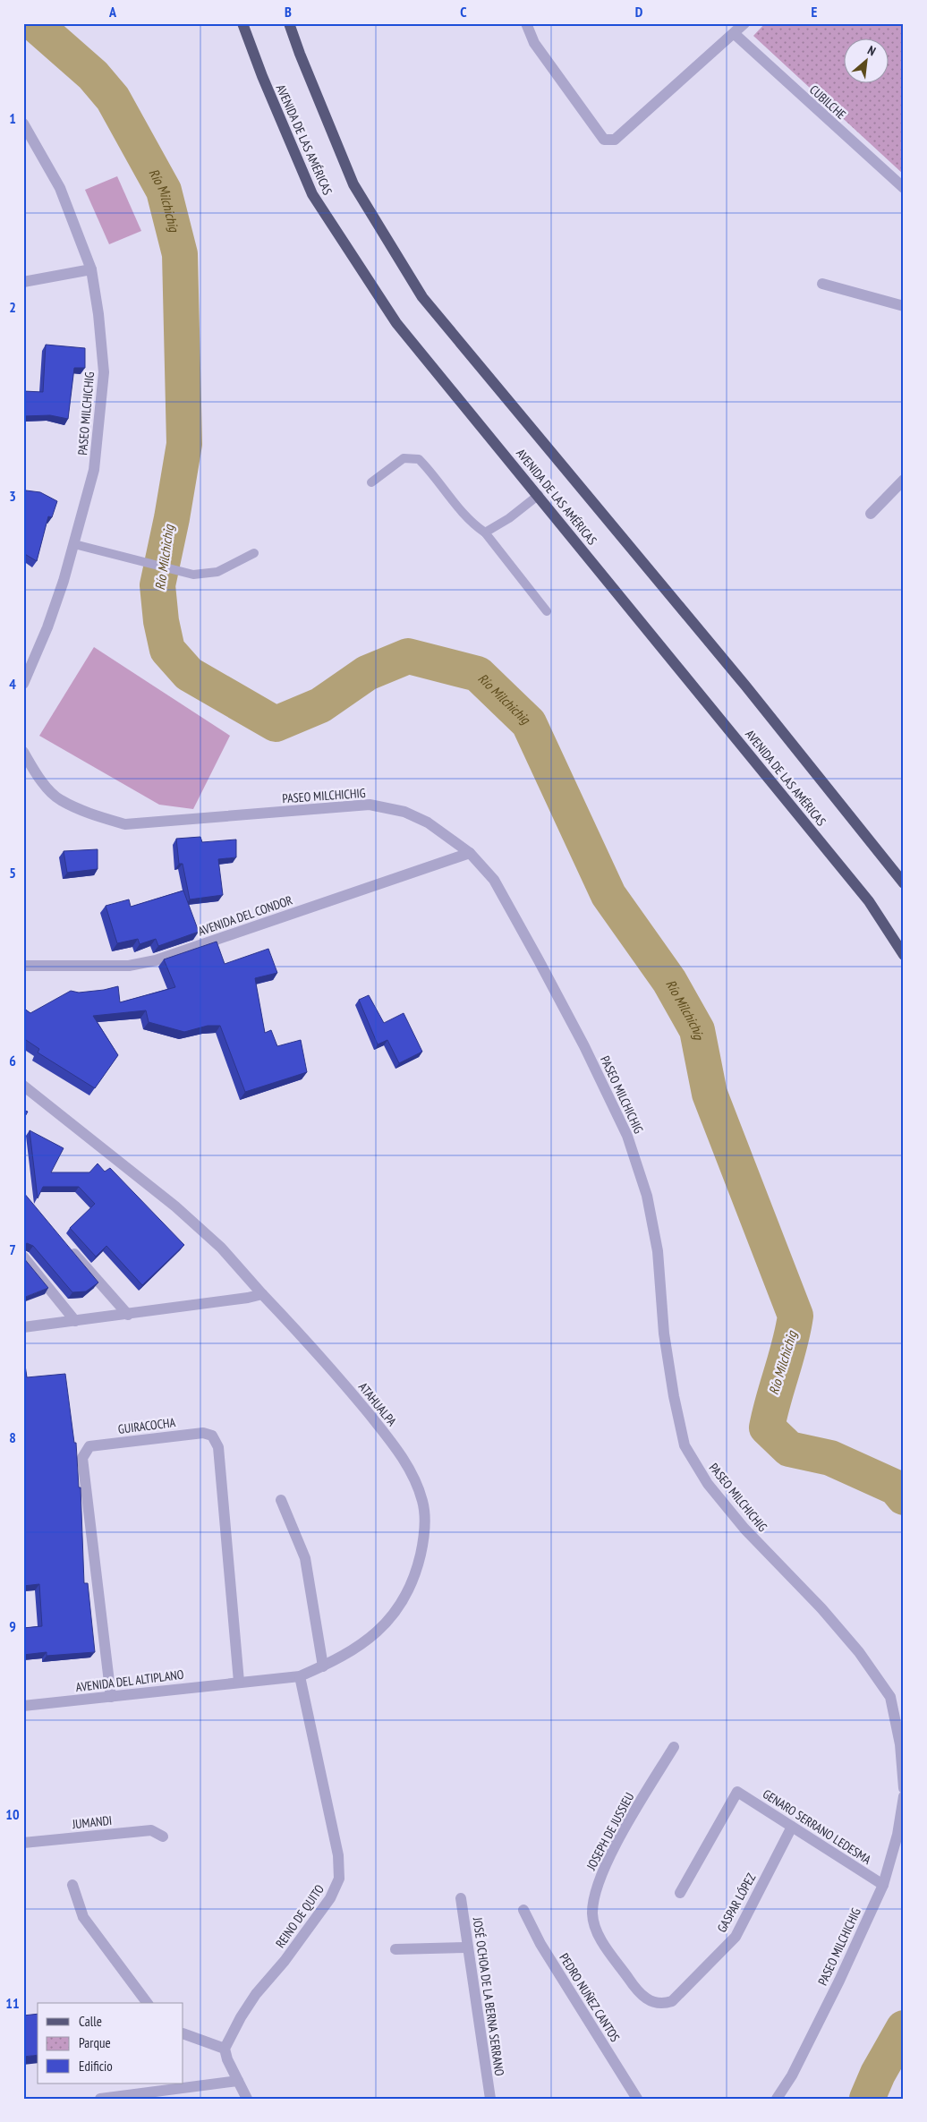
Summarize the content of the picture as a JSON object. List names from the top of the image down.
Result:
{
  "streets": {
    "main road": ["AVENIDA DE LAS AMÉRICAS"],
    "street": [
      "CUBILCHE",
      "PASEO MILCHICHIG",
      "AVENIDA DEL CONDOR",
      "ATAHUALPA",
      "GUIRACOCHA",
      "AVENIDA DEL ALTIPLANO",
      "JUMANDI",
      "GENARO SERRANO LEDESMA",
      "JOSEPH DE JUSSIEU",
      "GASPAR LÓPEZ",
      "REINO DE QUITO",
      "JOSÉ OCHOA DE LA BERNA SERRANO",
      "PEDRO NUÑEZ CANTOS"
    ]
  },
  "crossings": [
    ["PASEO MILCHICHIG", "AVENIDA DEL CONDOR"],
    ["PASEO MILCHICHIG", "GENARO SERRANO LEDESMA"],
    ["ATAHUALPA", "GUIRACOCHA"],
    ["ATAHUALPA", "AVENIDA DEL ALTIPLANO"],
    ["ATAHUALPA", "REINO DE QUITO"],
    ["GUIRACOCHA", "AVENIDA DEL ALTIPLANO"],
    ["GENARO SERRANO LEDESMA", "GASPAR LÓPEZ"],
    ["JOSEPH DE JUSSIEU", "GASPAR LÓPEZ"]
  ],
  "water": ["Río Milchichig"],
  "legend": ["Calle", "Parque", "Edificio"],
  "north": "top right",
  "grid": {
    "columns": [
      "A",
      "B",
      "C",
      "D",
      "E"
    ],
    "rows": [
      "1",
      "2",
      "3",
      "4",
      "5",
      "6",
      "7",
      "8",
      "9",
      "10",
      "11"
    ]
  }
}
